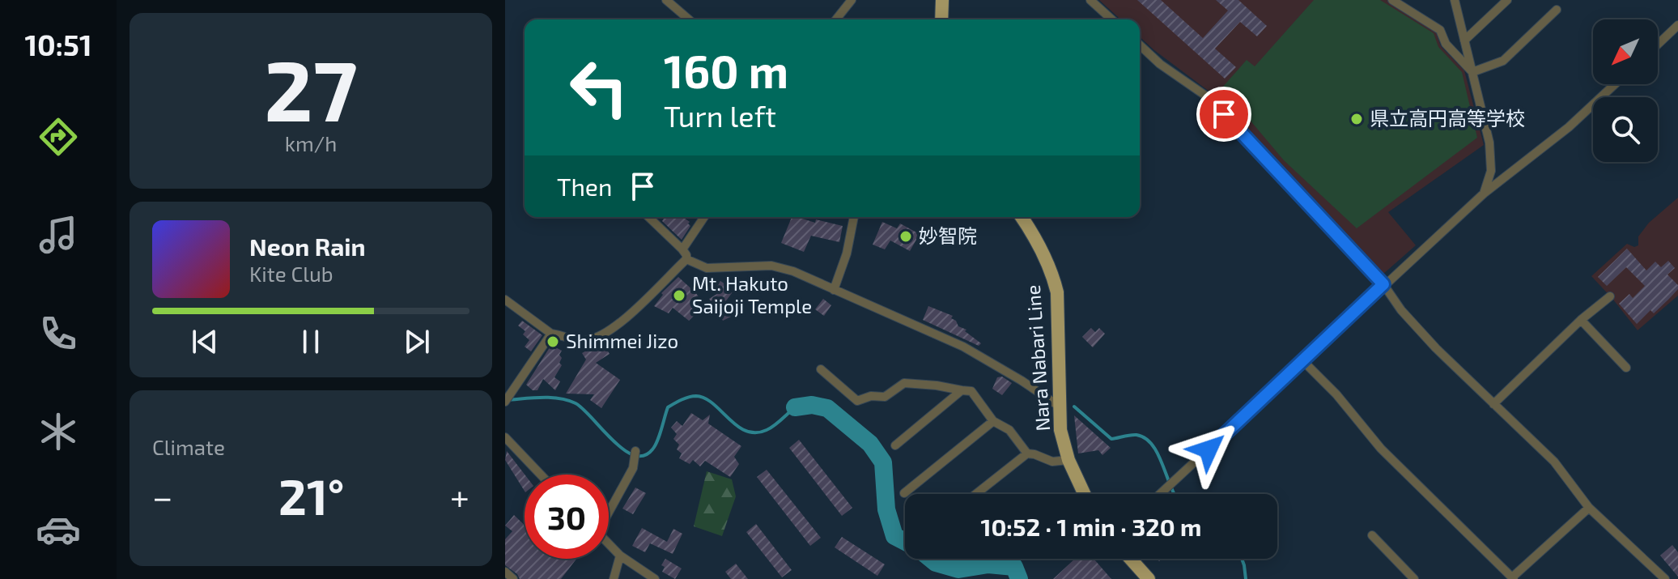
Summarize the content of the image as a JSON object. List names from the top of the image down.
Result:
{
  "streets": {
    "main road": ["Nara Nabari Line"]
  },
  "places": [
    "県立高円高等学校",
    "妙智院",
    "Mt. Hakuto Saijoji Temple",
    "Shimmei Jizo"
  ],
  "north": "bottom left",
  "page": {
    "tabs": "10:51",
    "tile": [
      ["27", "km/h"],
      "Climate"
    ],
    "turn": ["160 m", "Turn left"],
    "then": "Then",
    "song": ["Neon Rain", "Kite Club"],
    "heat": ["−", "21°", "+"],
    "limit": "30",
    "trip": "10:52 · 1 min · 320 m"
  }
}
